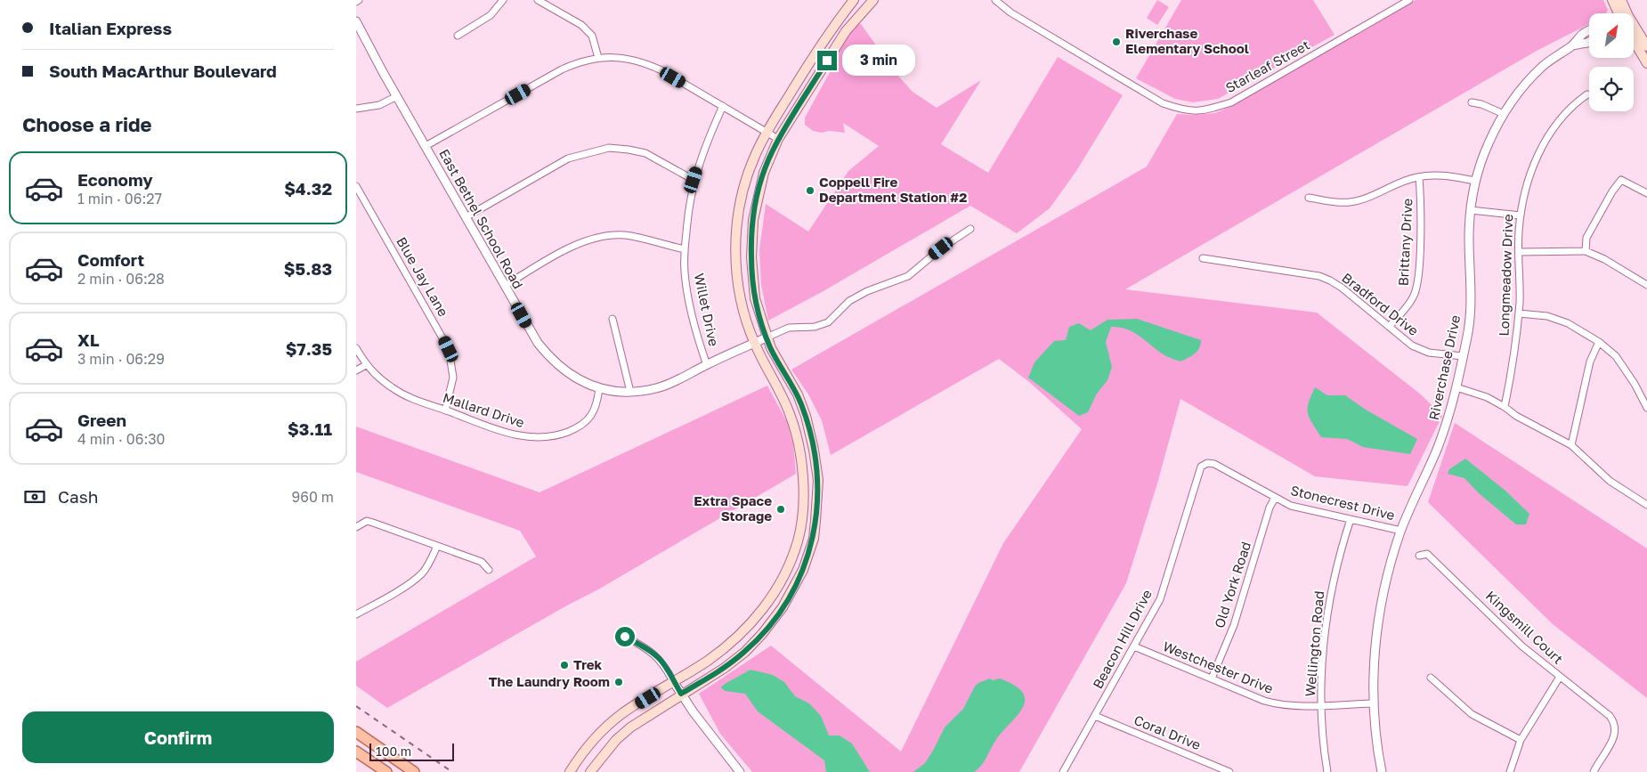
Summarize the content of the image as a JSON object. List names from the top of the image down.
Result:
{
  "streets": {
    "street": [
      "Starleaf Street",
      "East Bethel School Road",
      "Brittany Drive",
      "Longmeadow Drive",
      "Blue Jay Lane",
      "Bradford Drive",
      "Willet Drive",
      "Riverchase Drive",
      "Mallard Drive",
      "Stonecrest Drive",
      "Old York Road",
      "Kingsmill Court",
      "Beacon Hill Drive",
      "Wellington Road",
      "Westchester Drive",
      "Coral Drive"
    ]
  },
  "crossings": [
    ["East Bethel School Road", "Willet Drive"],
    ["East Bethel School Road", "Mallard Drive"],
    ["Brittany Drive", "Bradford Drive"],
    ["Blue Jay Lane", "Mallard Drive"],
    ["Bradford Drive", "Riverchase Drive"],
    ["Riverchase Drive", "Stonecrest Drive"],
    ["Riverchase Drive", "Westchester Drive"],
    ["Stonecrest Drive", "Old York Road"],
    ["Stonecrest Drive", "Beacon Hill Drive"],
    ["Stonecrest Drive", "Wellington Road"],
    ["Old York Road", "Westchester Drive"],
    ["Beacon Hill Drive", "Westchester Drive"],
    ["Beacon Hill Drive", "Coral Drive"],
    ["Wellington Road", "Westchester Drive"]
  ],
  "places": [
    "Riverchase Elementary School",
    "Coppell Fire Department Station #2",
    "Extra Space Storage",
    "Trek",
    "The Laundry Room"
  ],
  "scale_bar": "100 m",
  "north": "top right",
  "page": {
    "banner": ["Italian Express", "South MacArthur Boulevard"],
    "bubble": "3 min",
    "heading": "Choose a ride",
    "list": [
      {
        "name": "Economy",
        "note": "1 min · 06:27",
        "value": "$4.32"
      },
      {
        "name": "Comfort",
        "note": "2 min · 06:28",
        "value": "$5.83"
      },
      {
        "name": "XL",
        "note": "3 min · 06:29",
        "value": "$7.35"
      },
      {
        "name": "Green",
        "note": "4 min · 06:30",
        "value": "$3.11"
      }
    ],
    "pay": ["Cash", "960 m"],
    "buttons": "Confirm",
    "scale": "100 m"
  }
}
